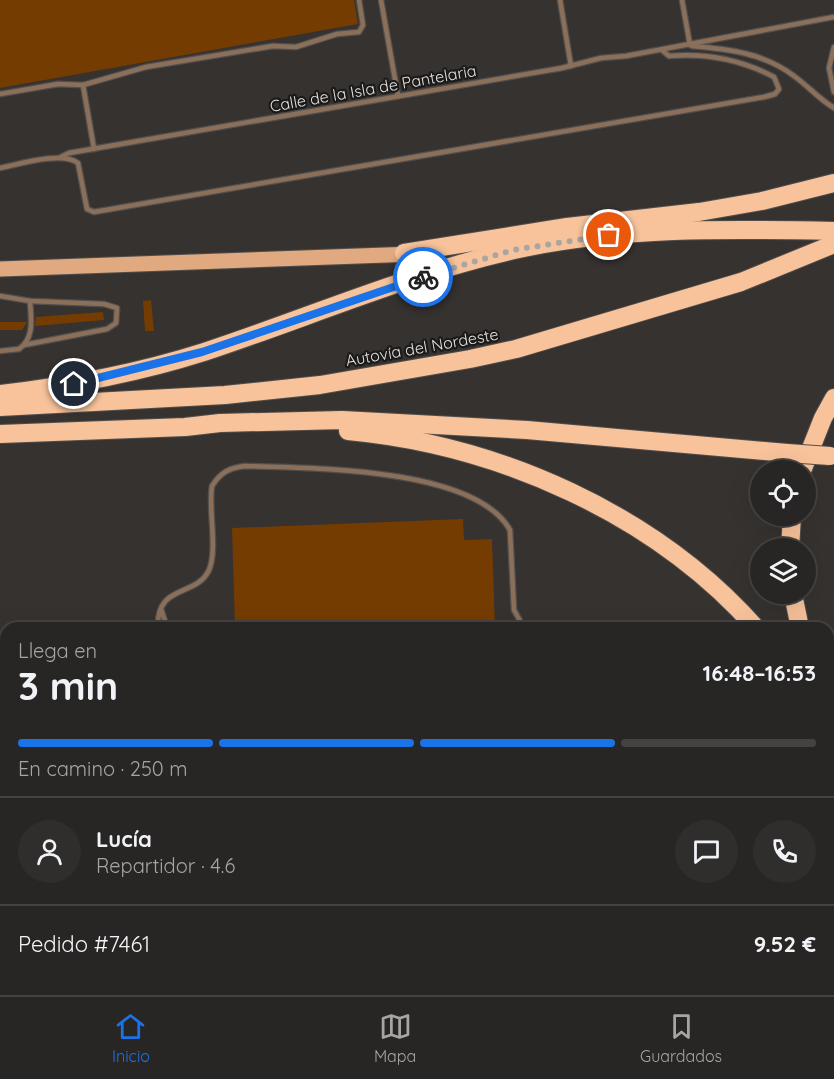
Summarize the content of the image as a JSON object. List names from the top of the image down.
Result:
{
  "streets": {
    "highway": ["Autovía del Nordeste"],
    "lane": ["Calle de la Isla de Pantelaria"]
  },
  "page": {
    "heading": ["3 min", "Llega en", "16:48–16:53"],
    "panel": [
      "Lucía",
      "Repartidor · 4.6",
      "Pedido #7461",
      "9.52 €"
    ],
    "bar": "En camino · 250 m",
    "tabs": ["Inicio", "Mapa", "Guardados"]
  }
}
